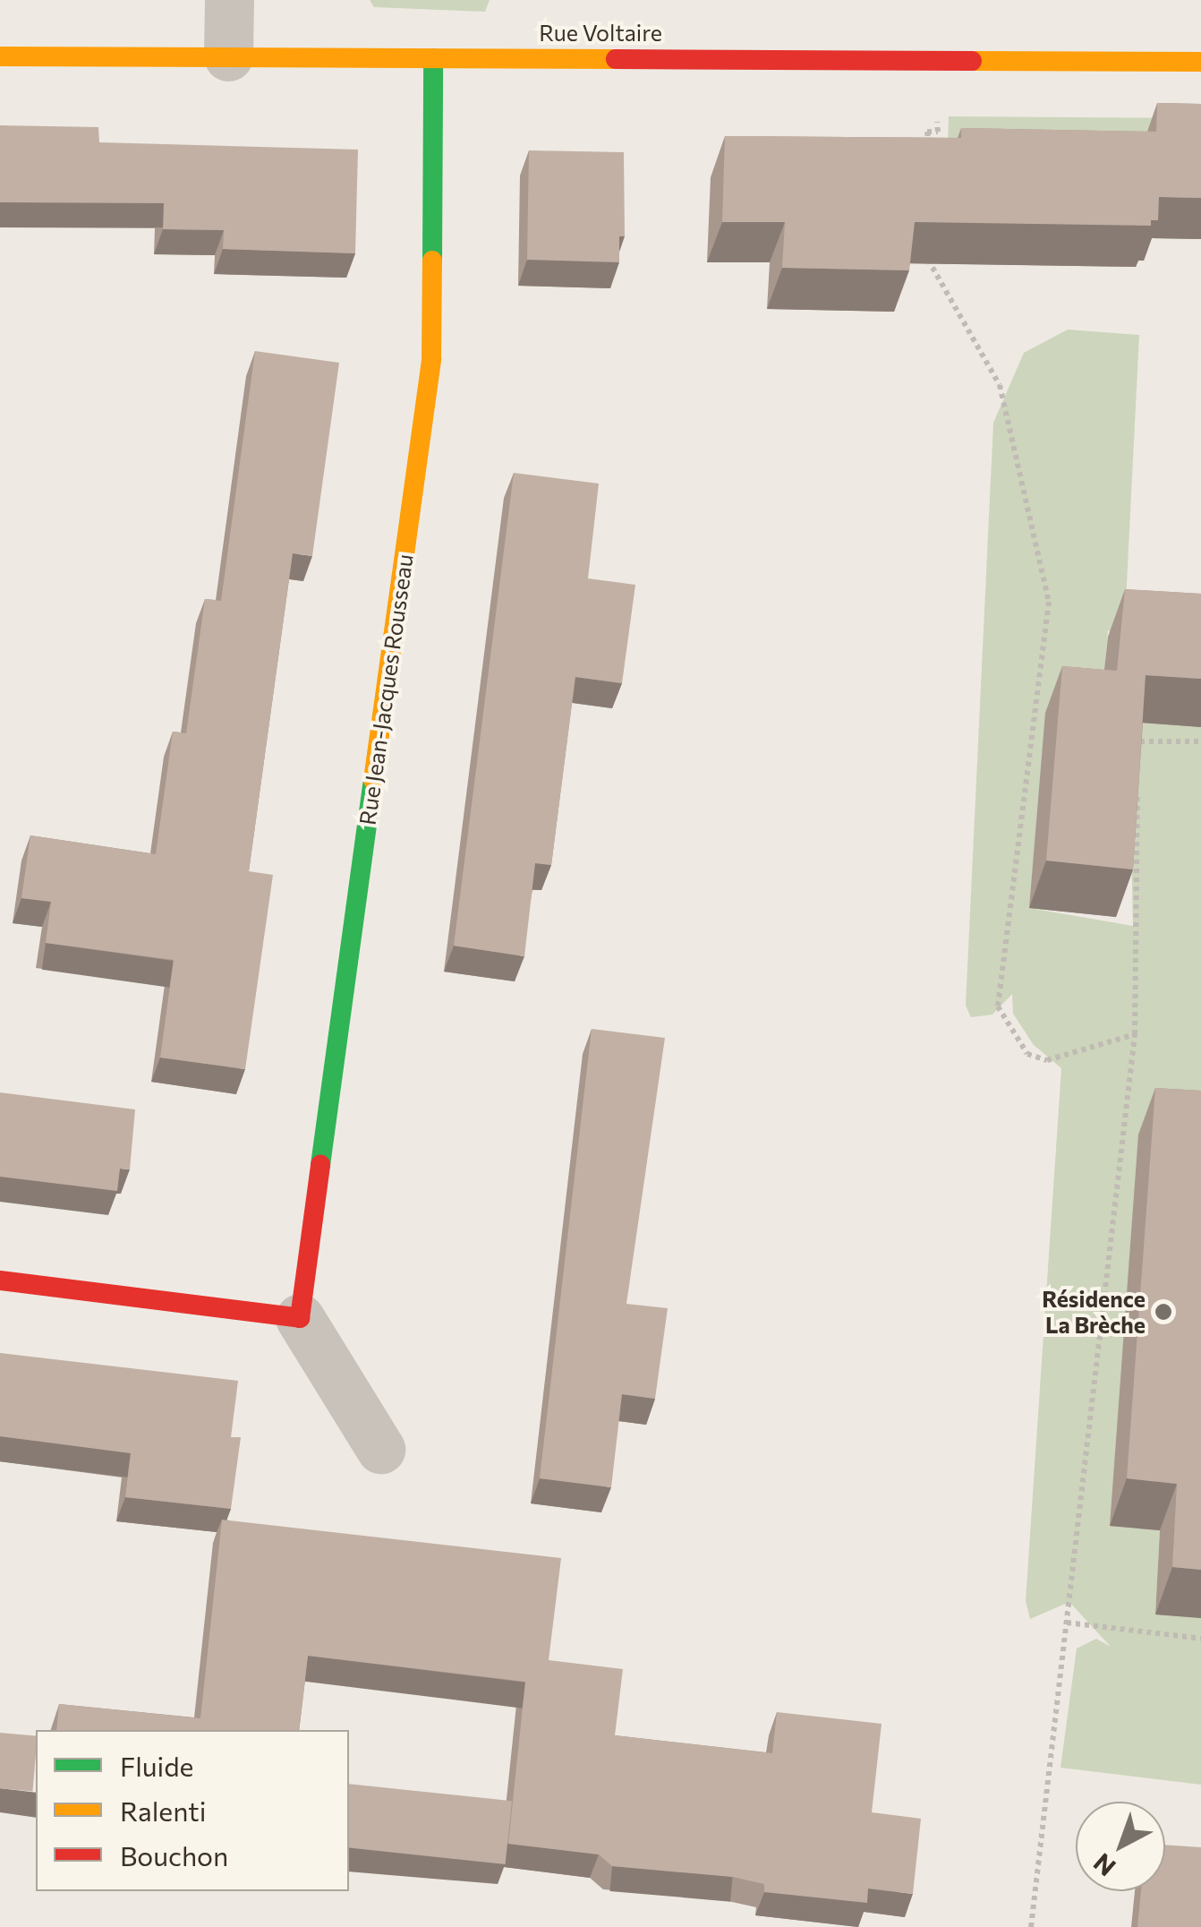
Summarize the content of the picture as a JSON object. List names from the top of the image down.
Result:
{
  "streets": {
    "street": ["Rue Voltaire", "Rue Jean-Jacques Rousseau"]
  },
  "crossings": [
    ["Rue Voltaire", "Rue Jean-Jacques Rousseau"]
  ],
  "places": ["Résidence La Brèche"],
  "legend": ["Fluide", "Ralenti", "Bouchon"],
  "north": "bottom left"
}
